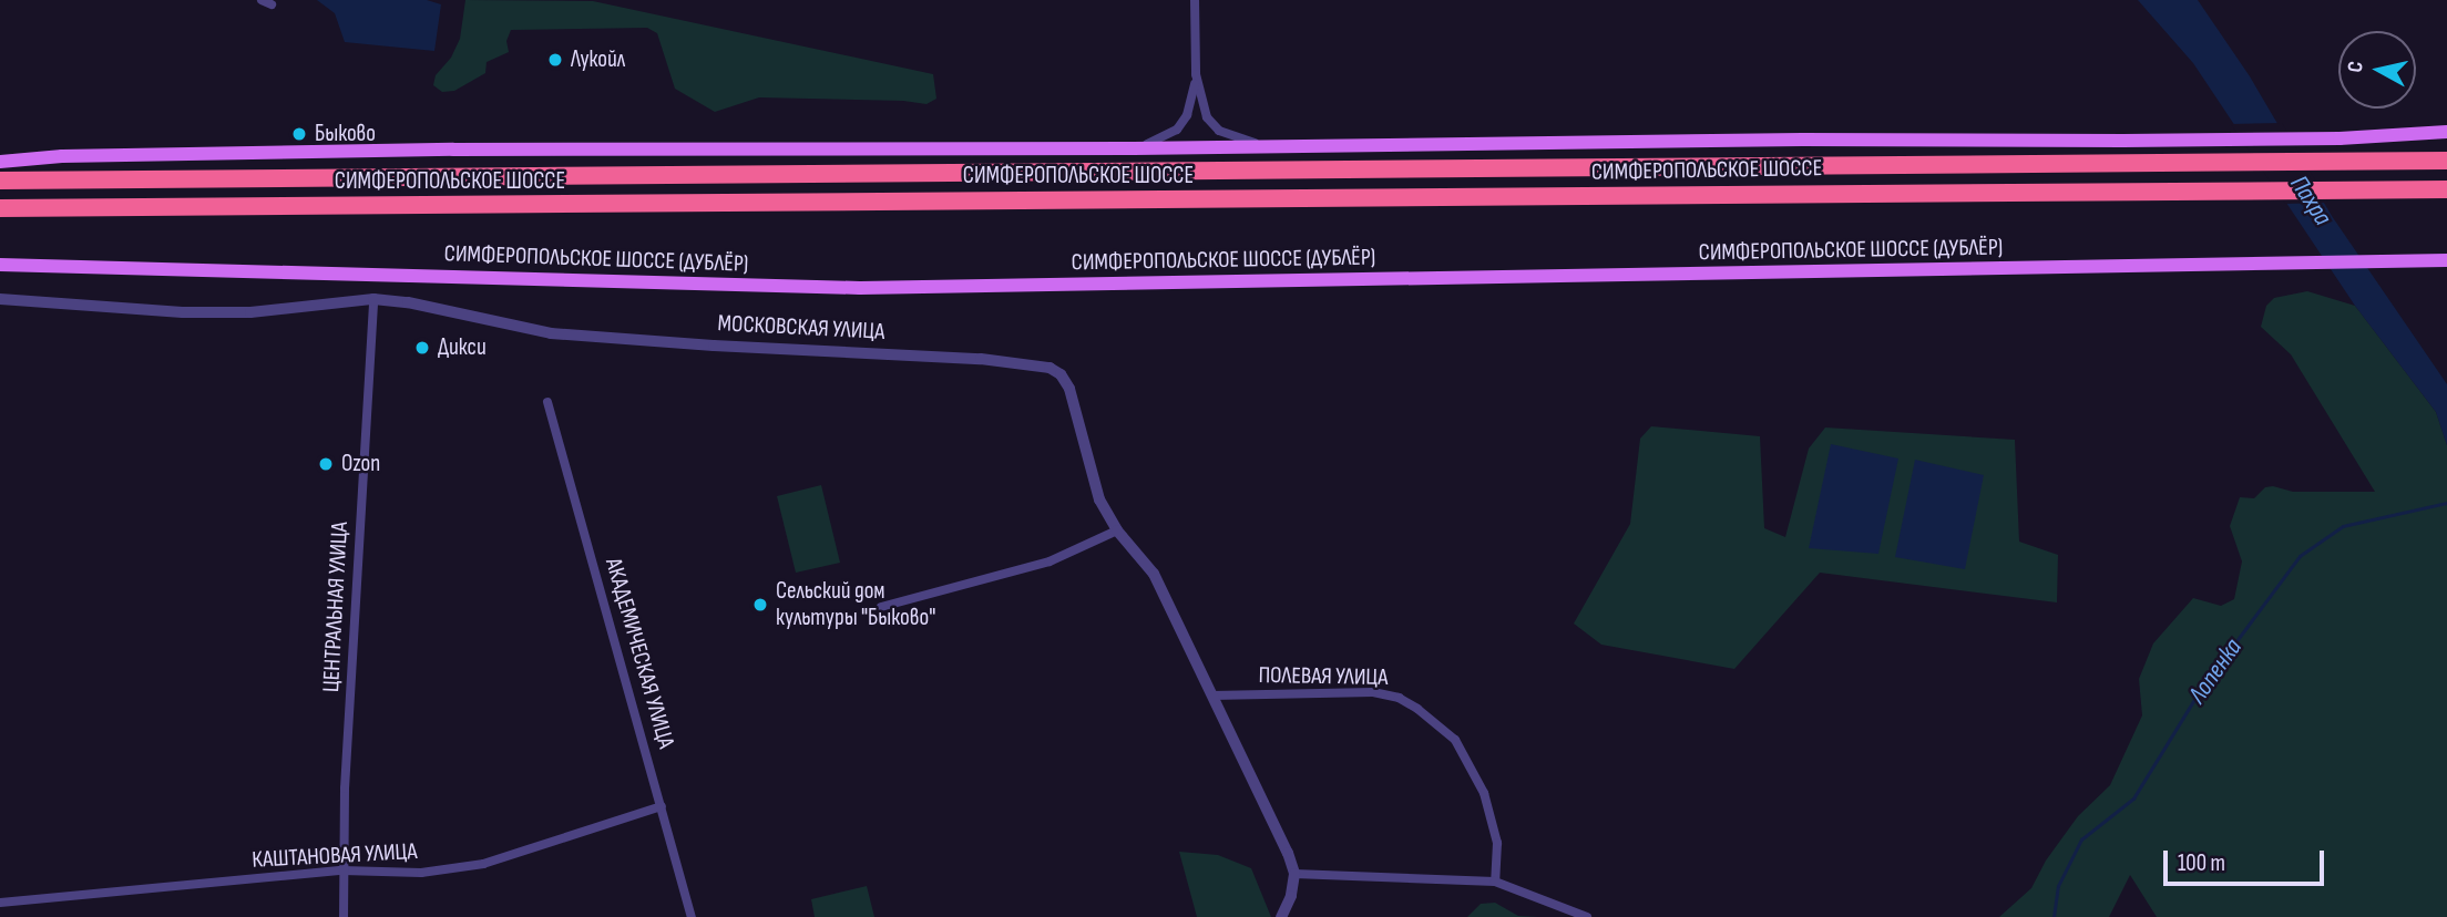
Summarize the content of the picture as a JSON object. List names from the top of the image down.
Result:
{
  "streets": {
    "highway": ["СИМФЕРОПОЛЬСКОЕ ШОССЕ"],
    "main road": ["СИМФЕРОПОЛЬСКОЕ ШОССЕ (ДУБЛЁР)"],
    "street": [
      "МОСКОВСКАЯ УЛИЦА",
      "ЦЕНТРАЛЬНАЯ УЛИЦА",
      "АКАДЕМИЧЕСКАЯ УЛИЦА",
      "ПОЛЕВАЯ УЛИЦА",
      "КАШТАНОВАЯ УЛИЦА"
    ]
  },
  "crossings": [
    ["МОСКОВСКАЯ УЛИЦА", "ЦЕНТРАЛЬНАЯ УЛИЦА"],
    ["МОСКОВСКАЯ УЛИЦА", "ПОЛЕВАЯ УЛИЦА"],
    ["ЦЕНТРАЛЬНАЯ УЛИЦА", "КАШТАНОВАЯ УЛИЦА"],
    ["АКАДЕМИЧЕСКАЯ УЛИЦА", "КАШТАНОВАЯ УЛИЦА"]
  ],
  "water": ["Пахра", "Лопенка"],
  "places": [
    "Лукойл",
    "Быково",
    "Дикси",
    "Ozon",
    "Сельский дом культуры \"Быково\""
  ],
  "scale_bar": "100 m",
  "north": "left"
}
